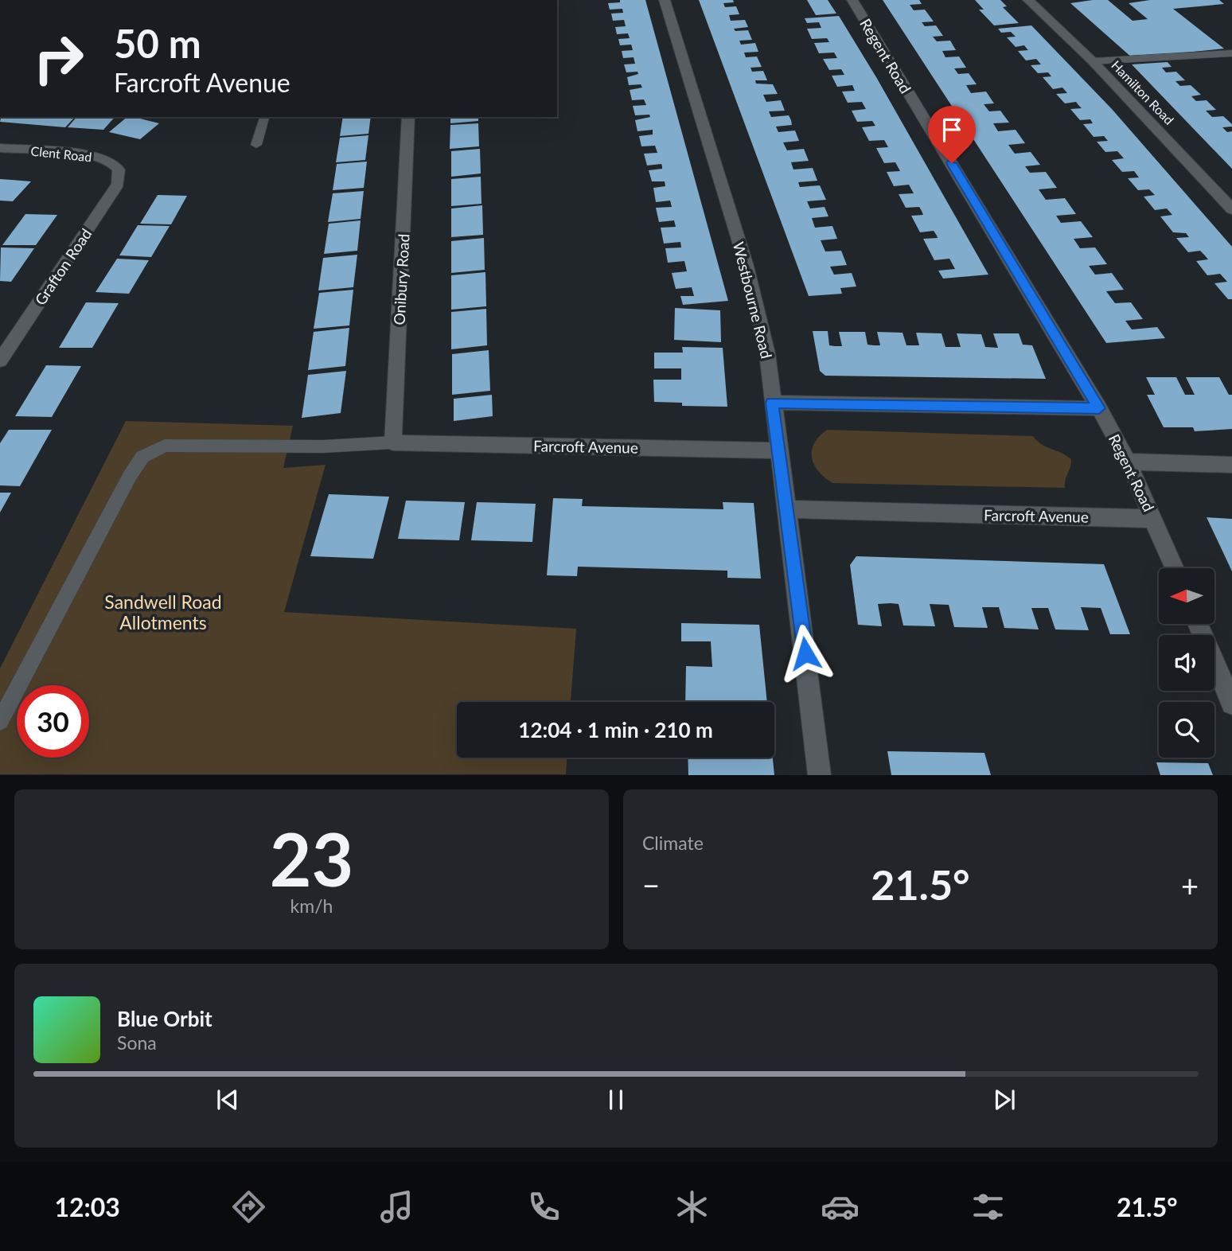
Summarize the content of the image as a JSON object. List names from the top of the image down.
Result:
{
  "streets": {
    "street": [
      "Regent Road",
      "Hamilton Road",
      "Clent Road",
      "Grafton Road",
      "Onibury Road",
      "Westbourne Road",
      "Farcroft Avenue"
    ]
  },
  "crossings": [
    ["Regent Road", "Farcroft Avenue"],
    ["Clent Road", "Grafton Road"],
    ["Onibury Road", "Farcroft Avenue"],
    ["Westbourne Road", "Farcroft Avenue"]
  ],
  "parks": ["Sandwell Road Allotments"],
  "north": "left",
  "page": {
    "turn": ["50 m", "Farcroft Avenue"],
    "limit": "30",
    "trip": "12:04 · 1 min · 210 m",
    "tile": [
      ["23", "km/h"],
      "Climate"
    ],
    "heat": ["−", "21.5°", "+"],
    "song": ["Blue Orbit", "Sona"],
    "tabs": ["12:03", "21.5°"]
  }
}
